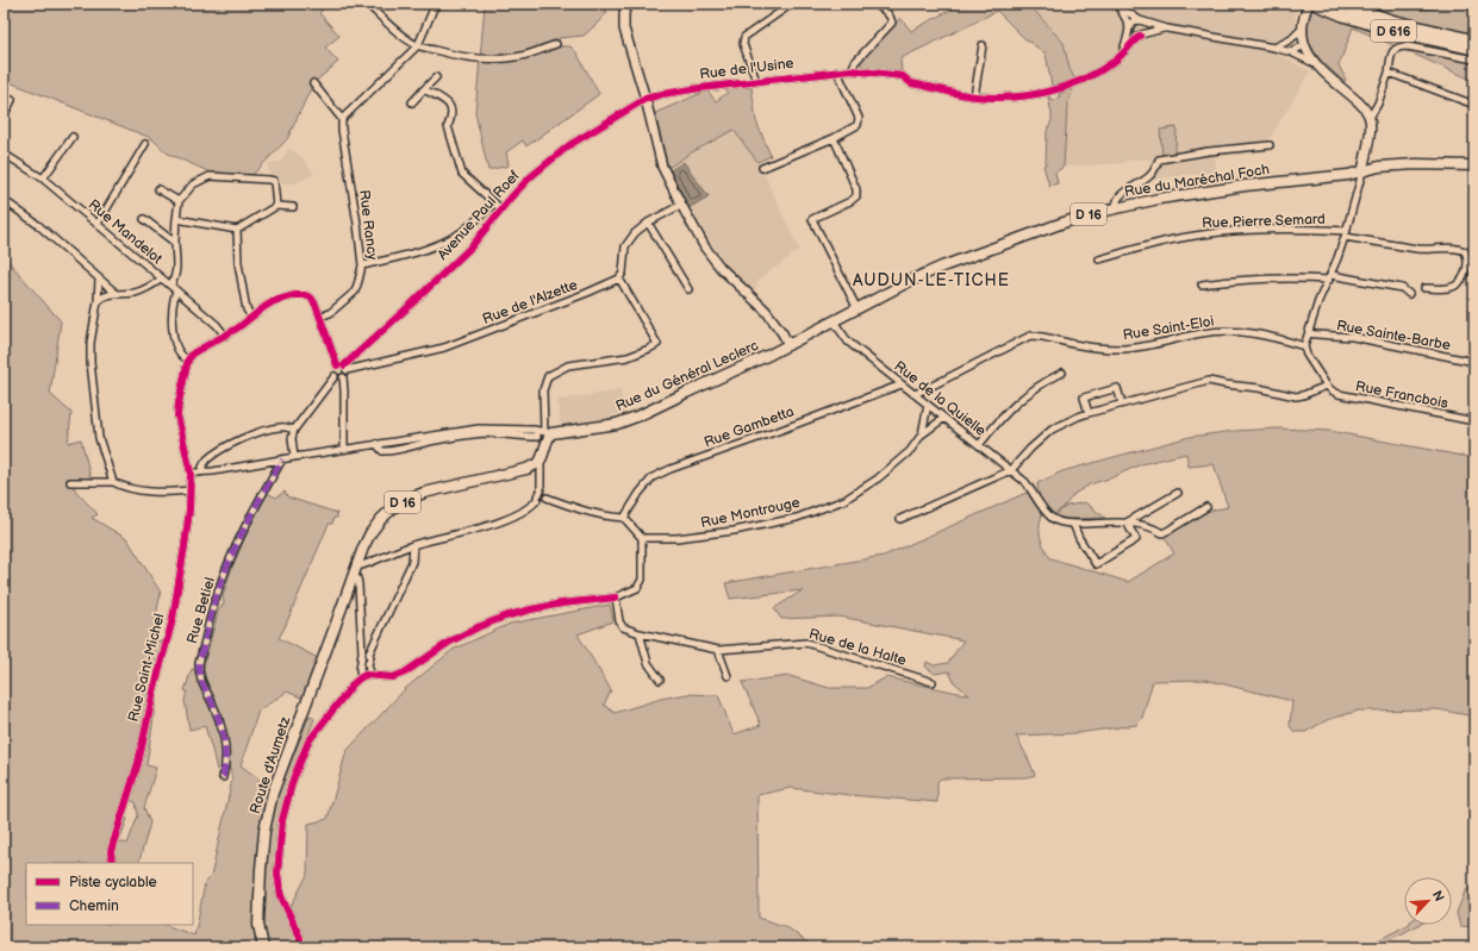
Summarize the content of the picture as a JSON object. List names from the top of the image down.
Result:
{
  "streets": {
    "highway": ["D 616"],
    "main road": [
      "Rue du Maréchal Foch",
      "D 16",
      "Rue du Général Leclerc",
      "Route d'Aumetz"
    ],
    "street": [
      "Rue de l'Usine",
      "Avenue Paul Roef",
      "Rue Pierre Semard",
      "Rue Rancy",
      "Rue Mandelot",
      "Rue de l'Alzette",
      "Rue Saint-Eloi",
      "Rue Sainte-Barbe",
      "Rue Francbois",
      "Rue de la Quielle",
      "Rue Gambetta",
      "Rue Montrouge",
      "Rue Betiel",
      "Rue de la Halte",
      "Rue Saint-Michel"
    ]
  },
  "crossings": [
    ["Rue de l'Usine", "Avenue Paul Roef"],
    ["Rue du Maréchal Foch", "D 16"],
    ["Rue du Maréchal Foch", "Rue du Général Leclerc"],
    ["Rue du Maréchal Foch", "Rue de la Quielle"],
    ["D 16", "Route d'Aumetz"],
    ["Avenue Paul Roef", "Rue de l'Alzette"],
    ["Rue Saint-Eloi", "Rue de la Quielle"],
    ["Rue de la Quielle", "Rue Gambetta"],
    ["Rue de la Quielle", "Rue Montrouge"]
  ],
  "districts": ["AUDUN-LE-TICHE"],
  "legend": ["Piste cyclable", "Chemin"],
  "north": "top right"
}
